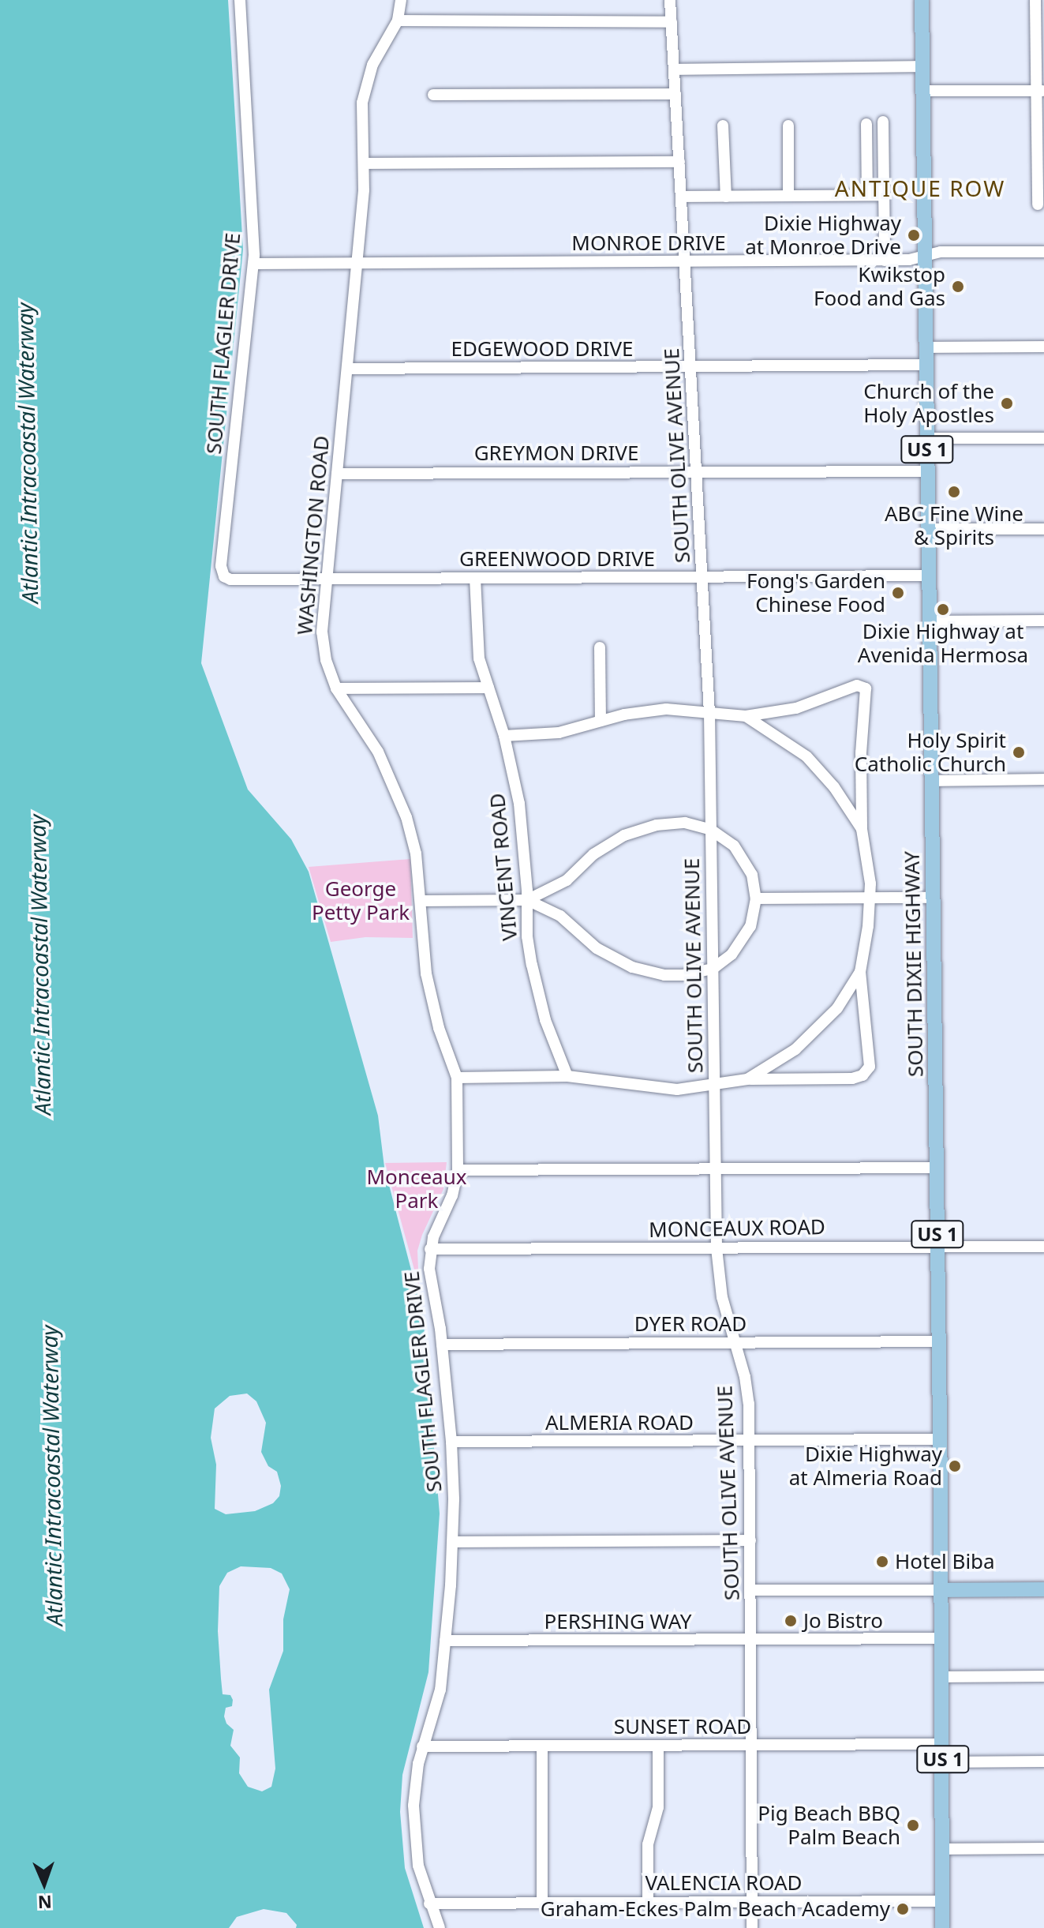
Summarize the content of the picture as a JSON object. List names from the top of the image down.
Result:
{
  "streets": {
    "main road": ["US 1", "SOUTH DIXIE HIGHWAY"],
    "street": [
      "MONROE DRIVE",
      "SOUTH FLAGLER DRIVE",
      "EDGEWOOD DRIVE",
      "GREYMON DRIVE",
      "SOUTH OLIVE AVENUE",
      "WASHINGTON ROAD",
      "GREENWOOD DRIVE",
      "VINCENT ROAD",
      "MONCEAUX ROAD",
      "DYER ROAD",
      "ALMERIA ROAD",
      "PERSHING WAY",
      "SUNSET ROAD",
      "VALENCIA ROAD"
    ]
  },
  "crossings": [
    ["MONROE DRIVE", "SOUTH FLAGLER DRIVE"],
    ["MONROE DRIVE", "SOUTH OLIVE AVENUE"],
    ["MONROE DRIVE", "WASHINGTON ROAD"],
    ["MONROE DRIVE", "SOUTH DIXIE HIGHWAY"],
    ["SOUTH FLAGLER DRIVE", "WASHINGTON ROAD"],
    ["SOUTH FLAGLER DRIVE", "GREENWOOD DRIVE"],
    ["SOUTH FLAGLER DRIVE", "MONCEAUX ROAD"],
    ["SOUTH FLAGLER DRIVE", "DYER ROAD"],
    ["SOUTH FLAGLER DRIVE", "ALMERIA ROAD"],
    ["SOUTH FLAGLER DRIVE", "PERSHING WAY"],
    ["SOUTH FLAGLER DRIVE", "SUNSET ROAD"],
    ["SOUTH FLAGLER DRIVE", "VALENCIA ROAD"],
    ["EDGEWOOD DRIVE", "SOUTH OLIVE AVENUE"],
    ["EDGEWOOD DRIVE", "WASHINGTON ROAD"],
    ["EDGEWOOD DRIVE", "SOUTH DIXIE HIGHWAY"],
    ["GREYMON DRIVE", "SOUTH OLIVE AVENUE"],
    ["GREYMON DRIVE", "WASHINGTON ROAD"],
    ["GREYMON DRIVE", "SOUTH DIXIE HIGHWAY"],
    ["SOUTH OLIVE AVENUE", "GREENWOOD DRIVE"],
    ["SOUTH OLIVE AVENUE", "MONCEAUX ROAD"],
    ["SOUTH OLIVE AVENUE", "DYER ROAD"],
    ["SOUTH OLIVE AVENUE", "ALMERIA ROAD"],
    ["SOUTH OLIVE AVENUE", "PERSHING WAY"],
    ["SOUTH OLIVE AVENUE", "SUNSET ROAD"],
    ["SOUTH OLIVE AVENUE", "VALENCIA ROAD"],
    ["WASHINGTON ROAD", "GREENWOOD DRIVE"],
    ["GREENWOOD DRIVE", "VINCENT ROAD"],
    ["GREENWOOD DRIVE", "SOUTH DIXIE HIGHWAY"],
    ["SOUTH DIXIE HIGHWAY", "MONCEAUX ROAD"],
    ["SOUTH DIXIE HIGHWAY", "DYER ROAD"],
    ["SOUTH DIXIE HIGHWAY", "ALMERIA ROAD"],
    ["SOUTH DIXIE HIGHWAY", "PERSHING WAY"],
    ["SOUTH DIXIE HIGHWAY", "SUNSET ROAD"],
    ["SOUTH DIXIE HIGHWAY", "VALENCIA ROAD"]
  ],
  "districts": ["ANTIQUE ROW"],
  "water": ["Atlantic Intracoastal Waterway"],
  "parks": ["George Petty Park", "Monceaux Park"],
  "places": [
    "Dixie Highway at Monroe Drive",
    "Kwikstop Food and Gas",
    "Church of the Holy Apostles",
    "ABC Fine Wine & Spirits",
    "Fong's Garden Chinese Food",
    "Dixie Highway at Avenida Hermosa",
    "Holy Spirit Catholic Church",
    "Dixie Highway at Almeria Road",
    "Hotel Biba",
    "Jo Bistro",
    "Pig Beach BBQ Palm Beach",
    "Graham-Eckes Palm Beach Academy"
  ],
  "north": "bottom"
}
